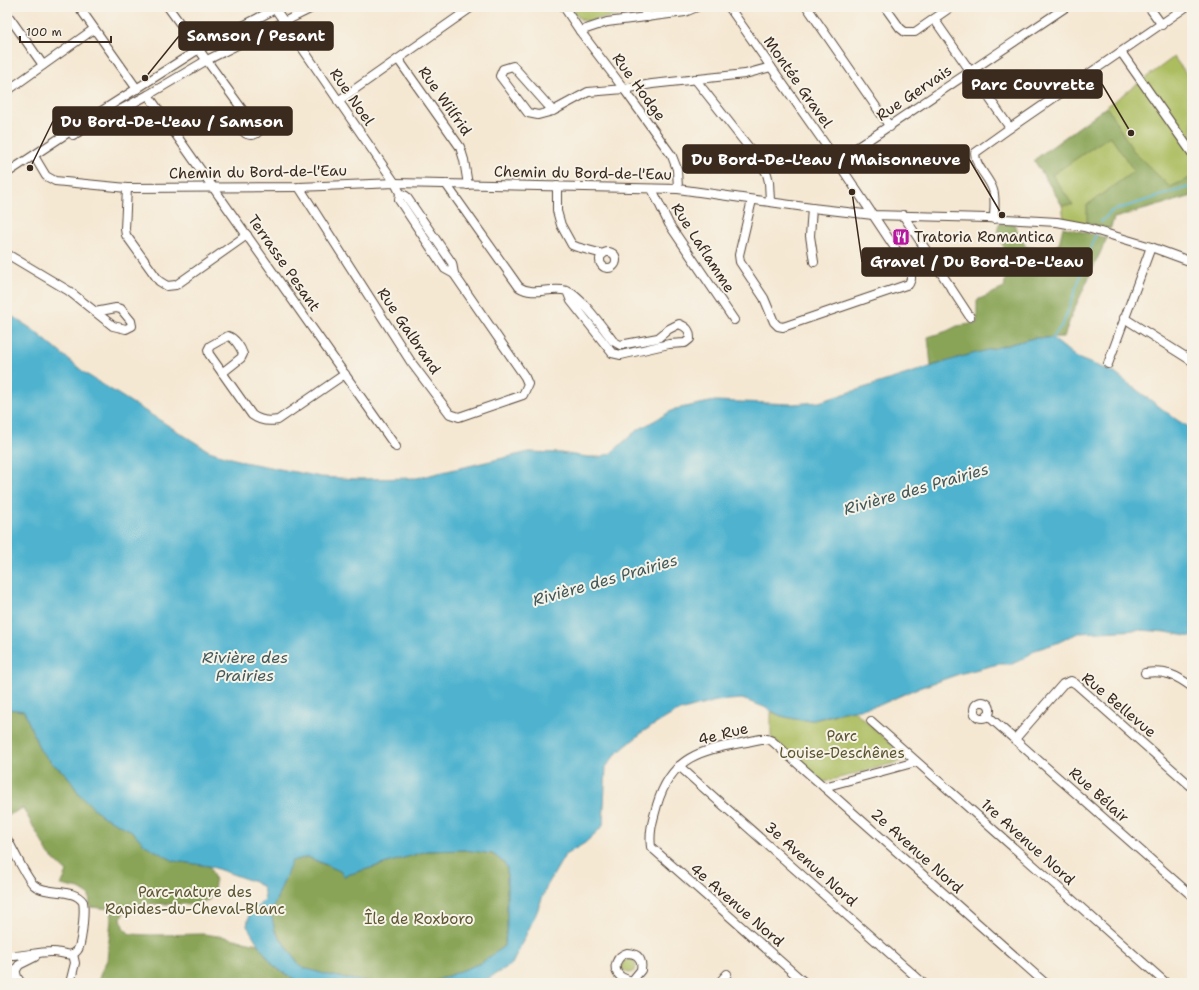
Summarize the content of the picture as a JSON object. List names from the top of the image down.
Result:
{
  "streets": {
    "street": [
      "Montée Gravel",
      "Rue Hodge",
      "Rue Gervais",
      "Rue Noel",
      "Rue Wilfrid",
      "Chemin du Bord-de-l'Eau",
      "Rue Laflamme",
      "Terrasse Pesant",
      "Rue Galbrand",
      "Rue Bellevue",
      "4e Rue",
      "Rue Bélair",
      "1re Avenue Nord",
      "2e Avenue Nord",
      "3e Avenue Nord",
      "4e Avenue Nord"
    ]
  },
  "crossings": [
    ["Montée Gravel", "Rue Gervais"],
    ["Montée Gravel", "Chemin du Bord-de-l'Eau"],
    ["Rue Hodge", "Chemin du Bord-de-l'Eau"],
    ["Rue Noel", "Chemin du Bord-de-l'Eau"],
    ["Rue Noel", "Rue Galbrand"],
    ["Rue Wilfrid", "Chemin du Bord-de-l'Eau"],
    ["Chemin du Bord-de-l'Eau", "Rue Laflamme"],
    ["Chemin du Bord-de-l'Eau", "Terrasse Pesant"],
    ["Chemin du Bord-de-l'Eau", "Rue Galbrand"],
    ["Rue Bellevue", "Rue Bélair"],
    ["4e Rue", "2e Avenue Nord"],
    ["4e Rue", "3e Avenue Nord"],
    ["4e Rue", "4e Avenue Nord"]
  ],
  "water": ["Rivière des Prairies"],
  "parks": ["Parc Louise-Deschênes", "Parc-nature des Rapides-du-Cheval-Blanc", "Île de Roxboro"],
  "places": {
    "other": [
      "Samson / Pesant",
      "Parc Couvrette",
      "Du Bord-De-L'eau / Samson",
      "Gravel / Du Bord-De-L'eau",
      "Du Bord-De-L'eau / Maisonneuve"
    ],
    "restaurant": ["Tratoria Romantica"]
  },
  "scale_bar": "100 m"
}
